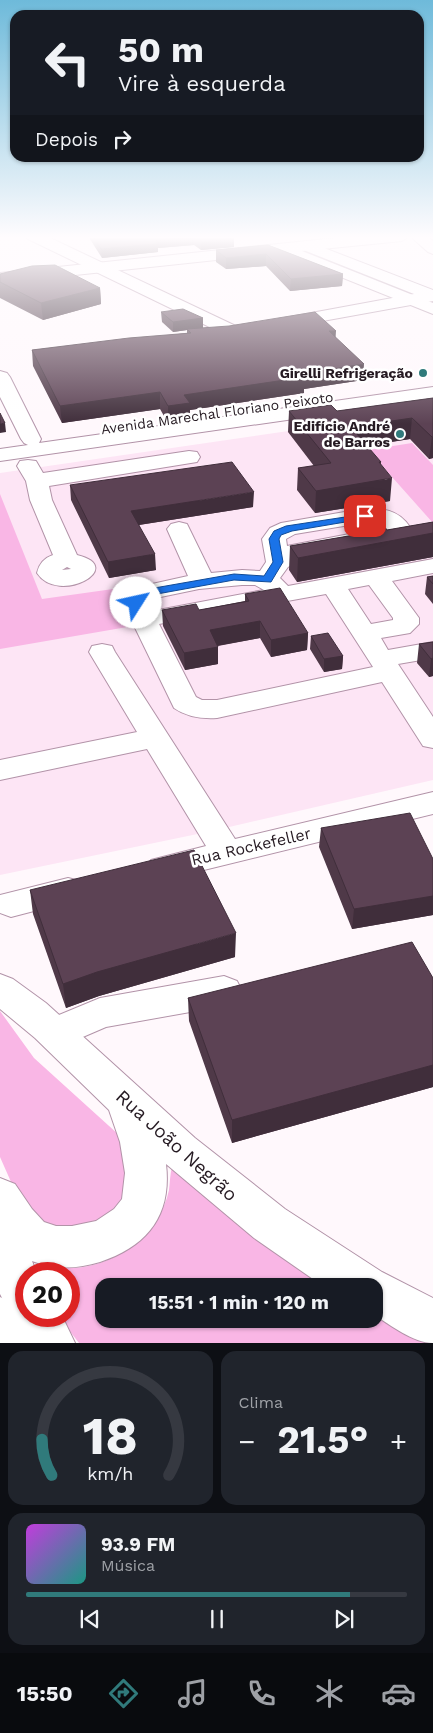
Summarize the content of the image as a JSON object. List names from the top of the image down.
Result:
{
  "streets": {
    "street": ["Avenida Marechal Floriano Peixoto", "Rua Rockefeller", "Rua João Negrão"]
  },
  "places": ["Girelli Refrigeração", "Edifício André de Barros"],
  "page": {
    "turn": ["50 m", "Vire à esquerda"],
    "then": "Depois",
    "limit": "20",
    "trip": "15:51 · 1 min · 120 m",
    "tile": "Clima",
    "heat": ["−", "21.5°", "+"],
    "song": ["93.9 FM", "Música"],
    "tabs": "15:50",
    "gauge": ["18", "km/h"]
  }
}
